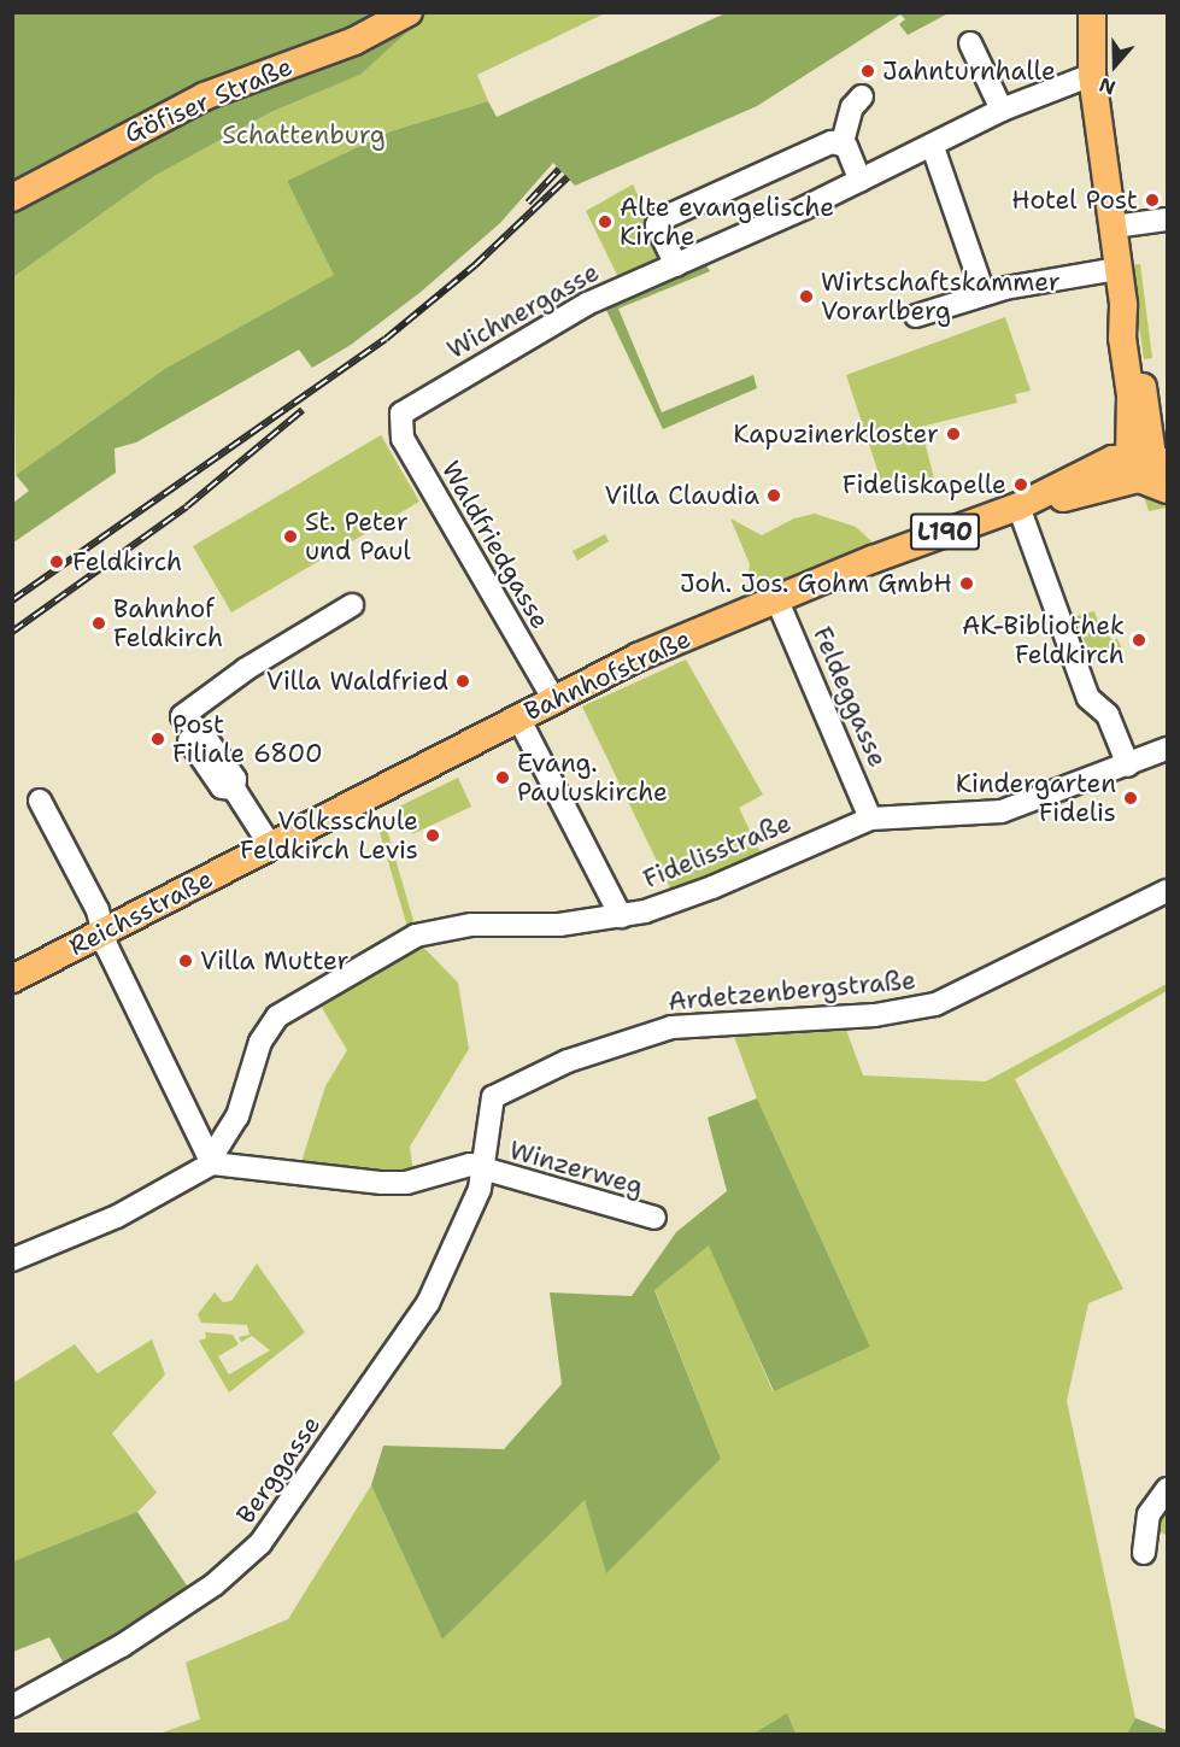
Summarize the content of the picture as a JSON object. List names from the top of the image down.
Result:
{
  "streets": {
    "main road": [
      "Göfiser Straße",
      "L190",
      "Bahnhofstraße",
      "Reichsstraße"
    ],
    "street": [
      "Wichnergasse",
      "Waldfriedgasse",
      "Feldeggasse",
      "Fidelisstraße",
      "Ardetzenbergstraße",
      "Winzerweg",
      "Berggasse"
    ]
  },
  "crossings": [
    ["Wichnergasse", "Waldfriedgasse"],
    ["Waldfriedgasse", "Bahnhofstraße"],
    ["Bahnhofstraße", "Feldeggasse"],
    ["Bahnhofstraße", "Reichsstraße"],
    ["Feldeggasse", "Fidelisstraße"],
    ["Ardetzenbergstraße", "Winzerweg"],
    ["Ardetzenbergstraße", "Berggasse"],
    ["Winzerweg", "Berggasse"]
  ],
  "parks": ["Schattenburg"],
  "places": [
    "Jahnturnhalle",
    "Hotel Post",
    "Alte evangelische Kirche",
    "Wirtschaftskammer Vorarlberg",
    "Kapuzinerkloster",
    "Fideliskapelle",
    "Villa Claudia",
    "St. Peter und Paul",
    "Feldkirch",
    "Joh. Jos. Gohm GmbH",
    "Bahnhof Feldkirch",
    "AK-Bibliothek Feldkirch",
    "Villa Waldfried",
    "Post Filiale 6800",
    "Evang. Pauluskirche",
    "Kindergarten Fidelis",
    "Volksschule Feldkirch Levis",
    "Villa Mutter"
  ],
  "north": "bottom"
}
